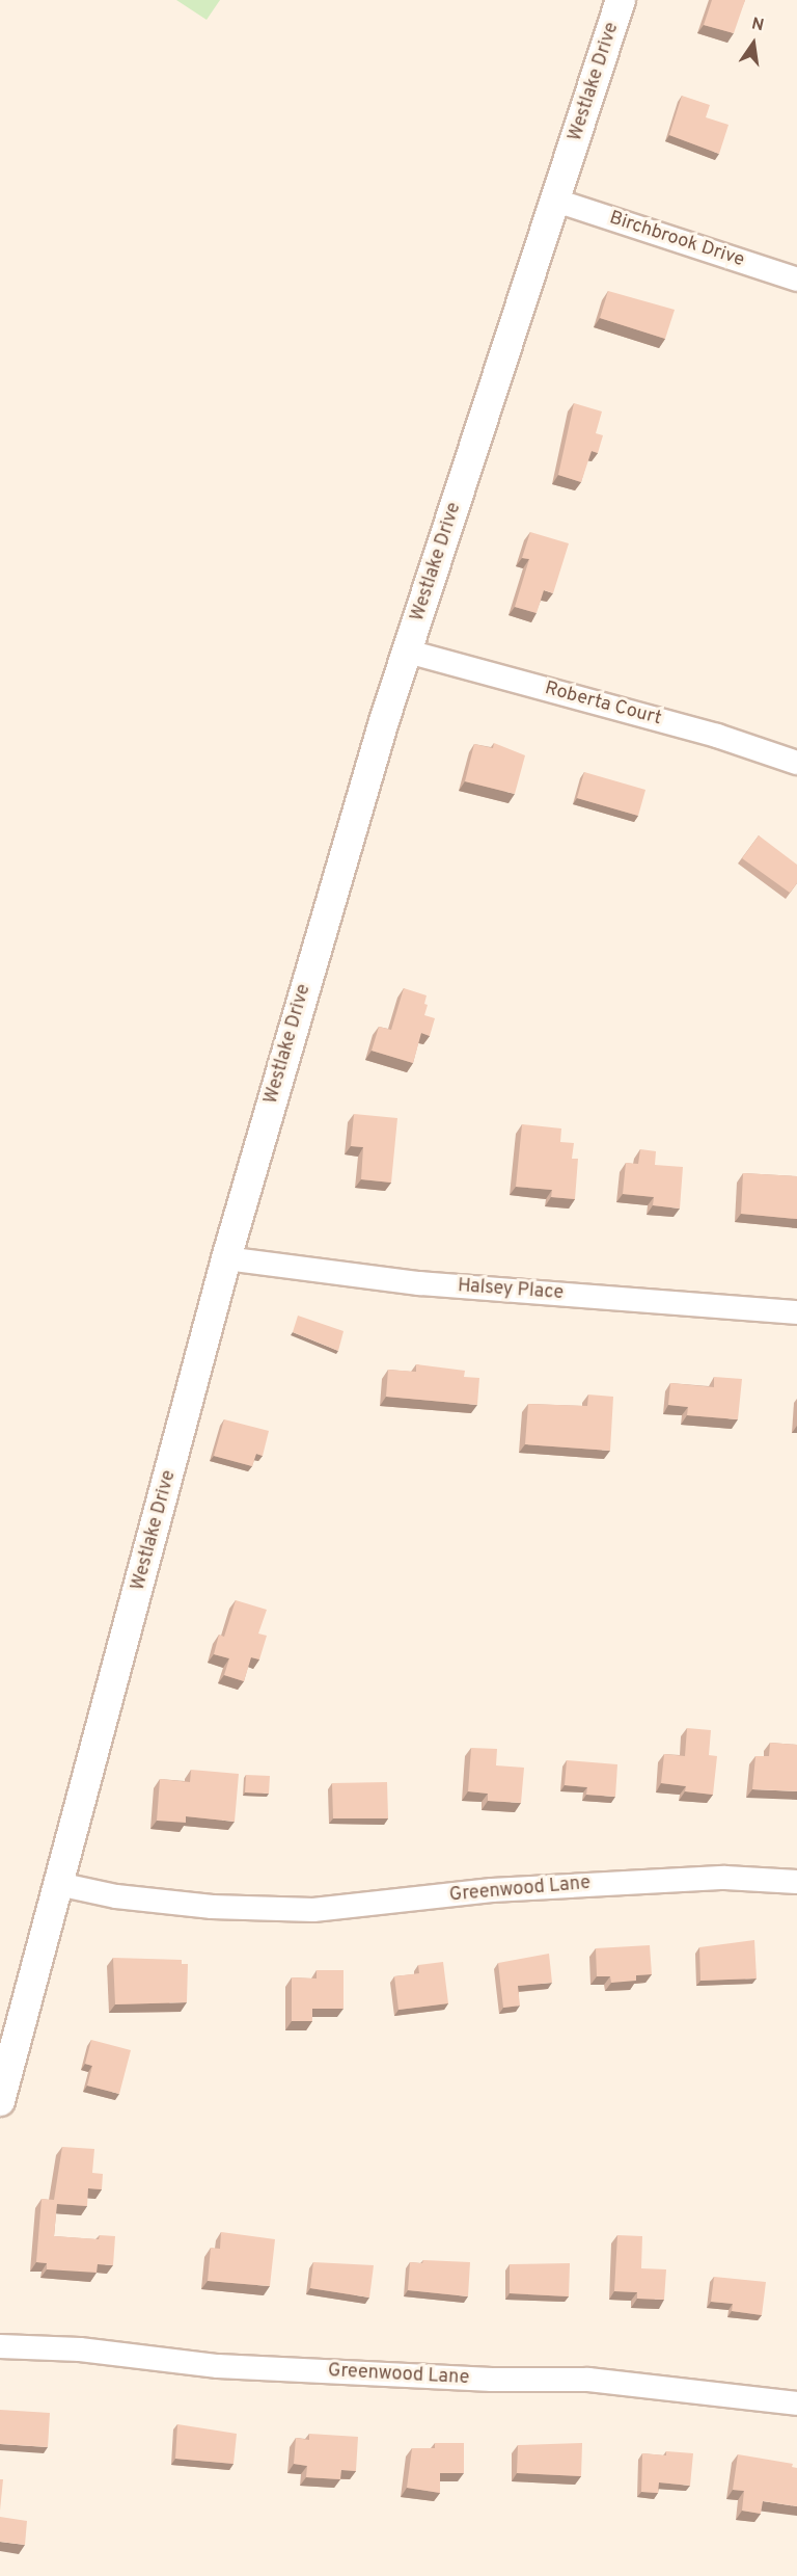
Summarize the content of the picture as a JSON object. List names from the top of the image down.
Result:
{
  "streets": {
    "street": [
      "Westlake Drive",
      "Birchbrook Drive",
      "Roberta Court",
      "Halsey Place",
      "Greenwood Lane"
    ]
  },
  "crossings": [
    ["Westlake Drive", "Birchbrook Drive"],
    ["Westlake Drive", "Roberta Court"],
    ["Westlake Drive", "Halsey Place"],
    ["Westlake Drive", "Greenwood Lane"]
  ],
  "north": "top"
}
